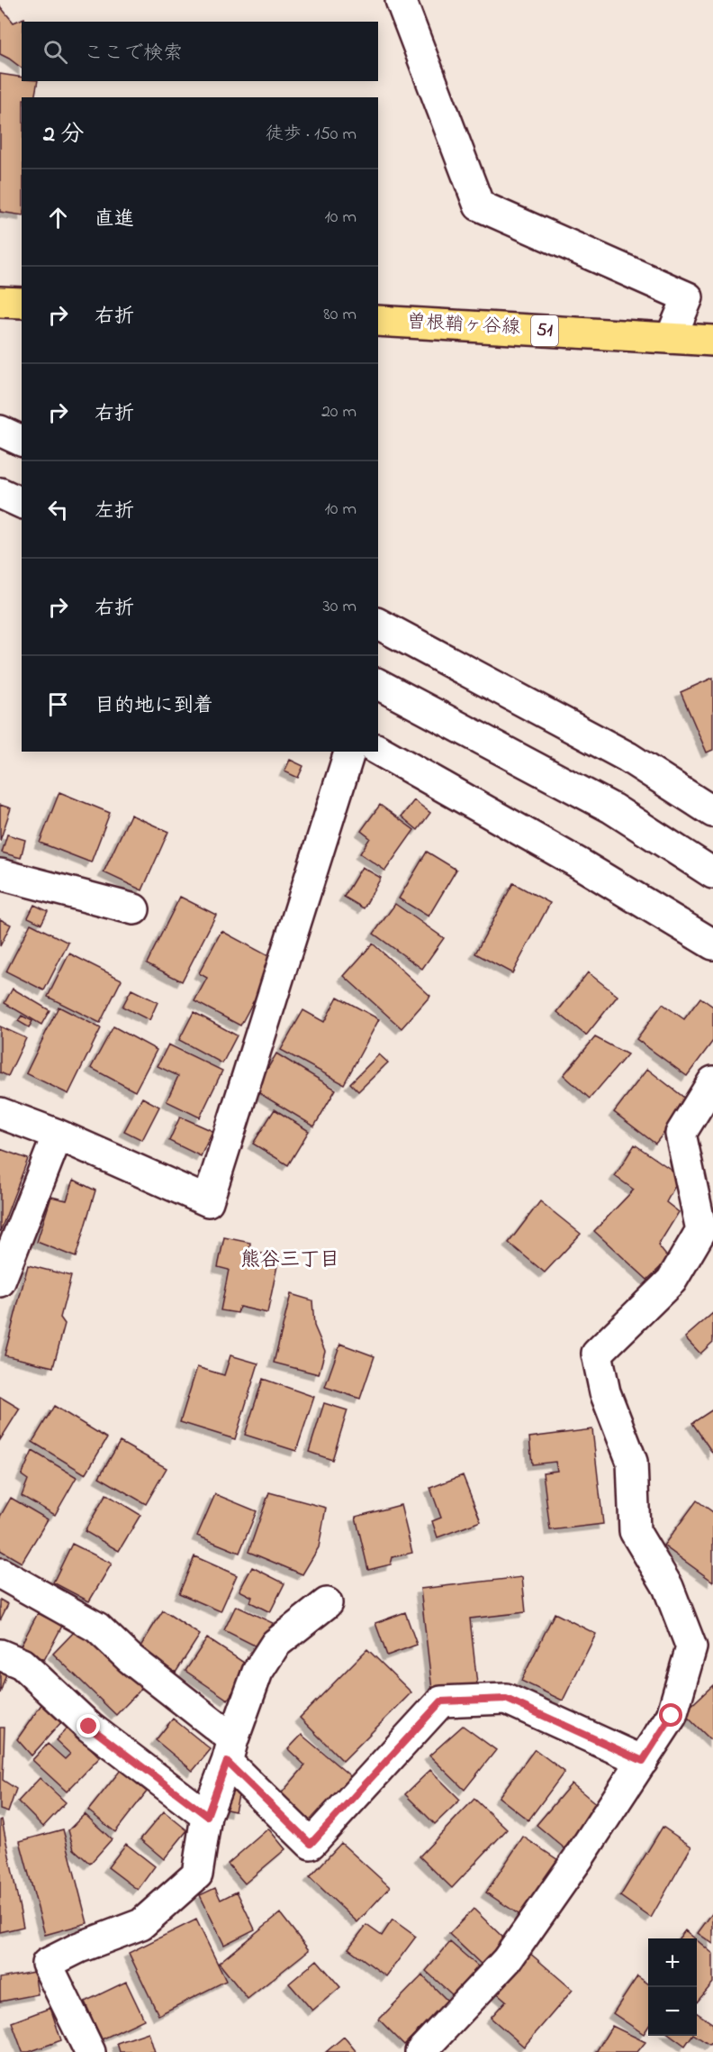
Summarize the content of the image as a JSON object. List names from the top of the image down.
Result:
{
  "streets": {
    "main road": ["曽根鞘ヶ谷線", "51"]
  },
  "districts": ["熊谷三丁目"],
  "page": {
    "search": "ここで検索",
    "heading": ["2 分", "徒歩 · 150 m"],
    "list": [
      ["直進", "10 m"],
      ["右折", "80 m"],
      ["右折", "20 m"],
      ["左折", "10 m"],
      ["右折", "30 m"],
      "目的地に到着"
    ],
    "map_buttons": ["+", "−"]
  }
}
